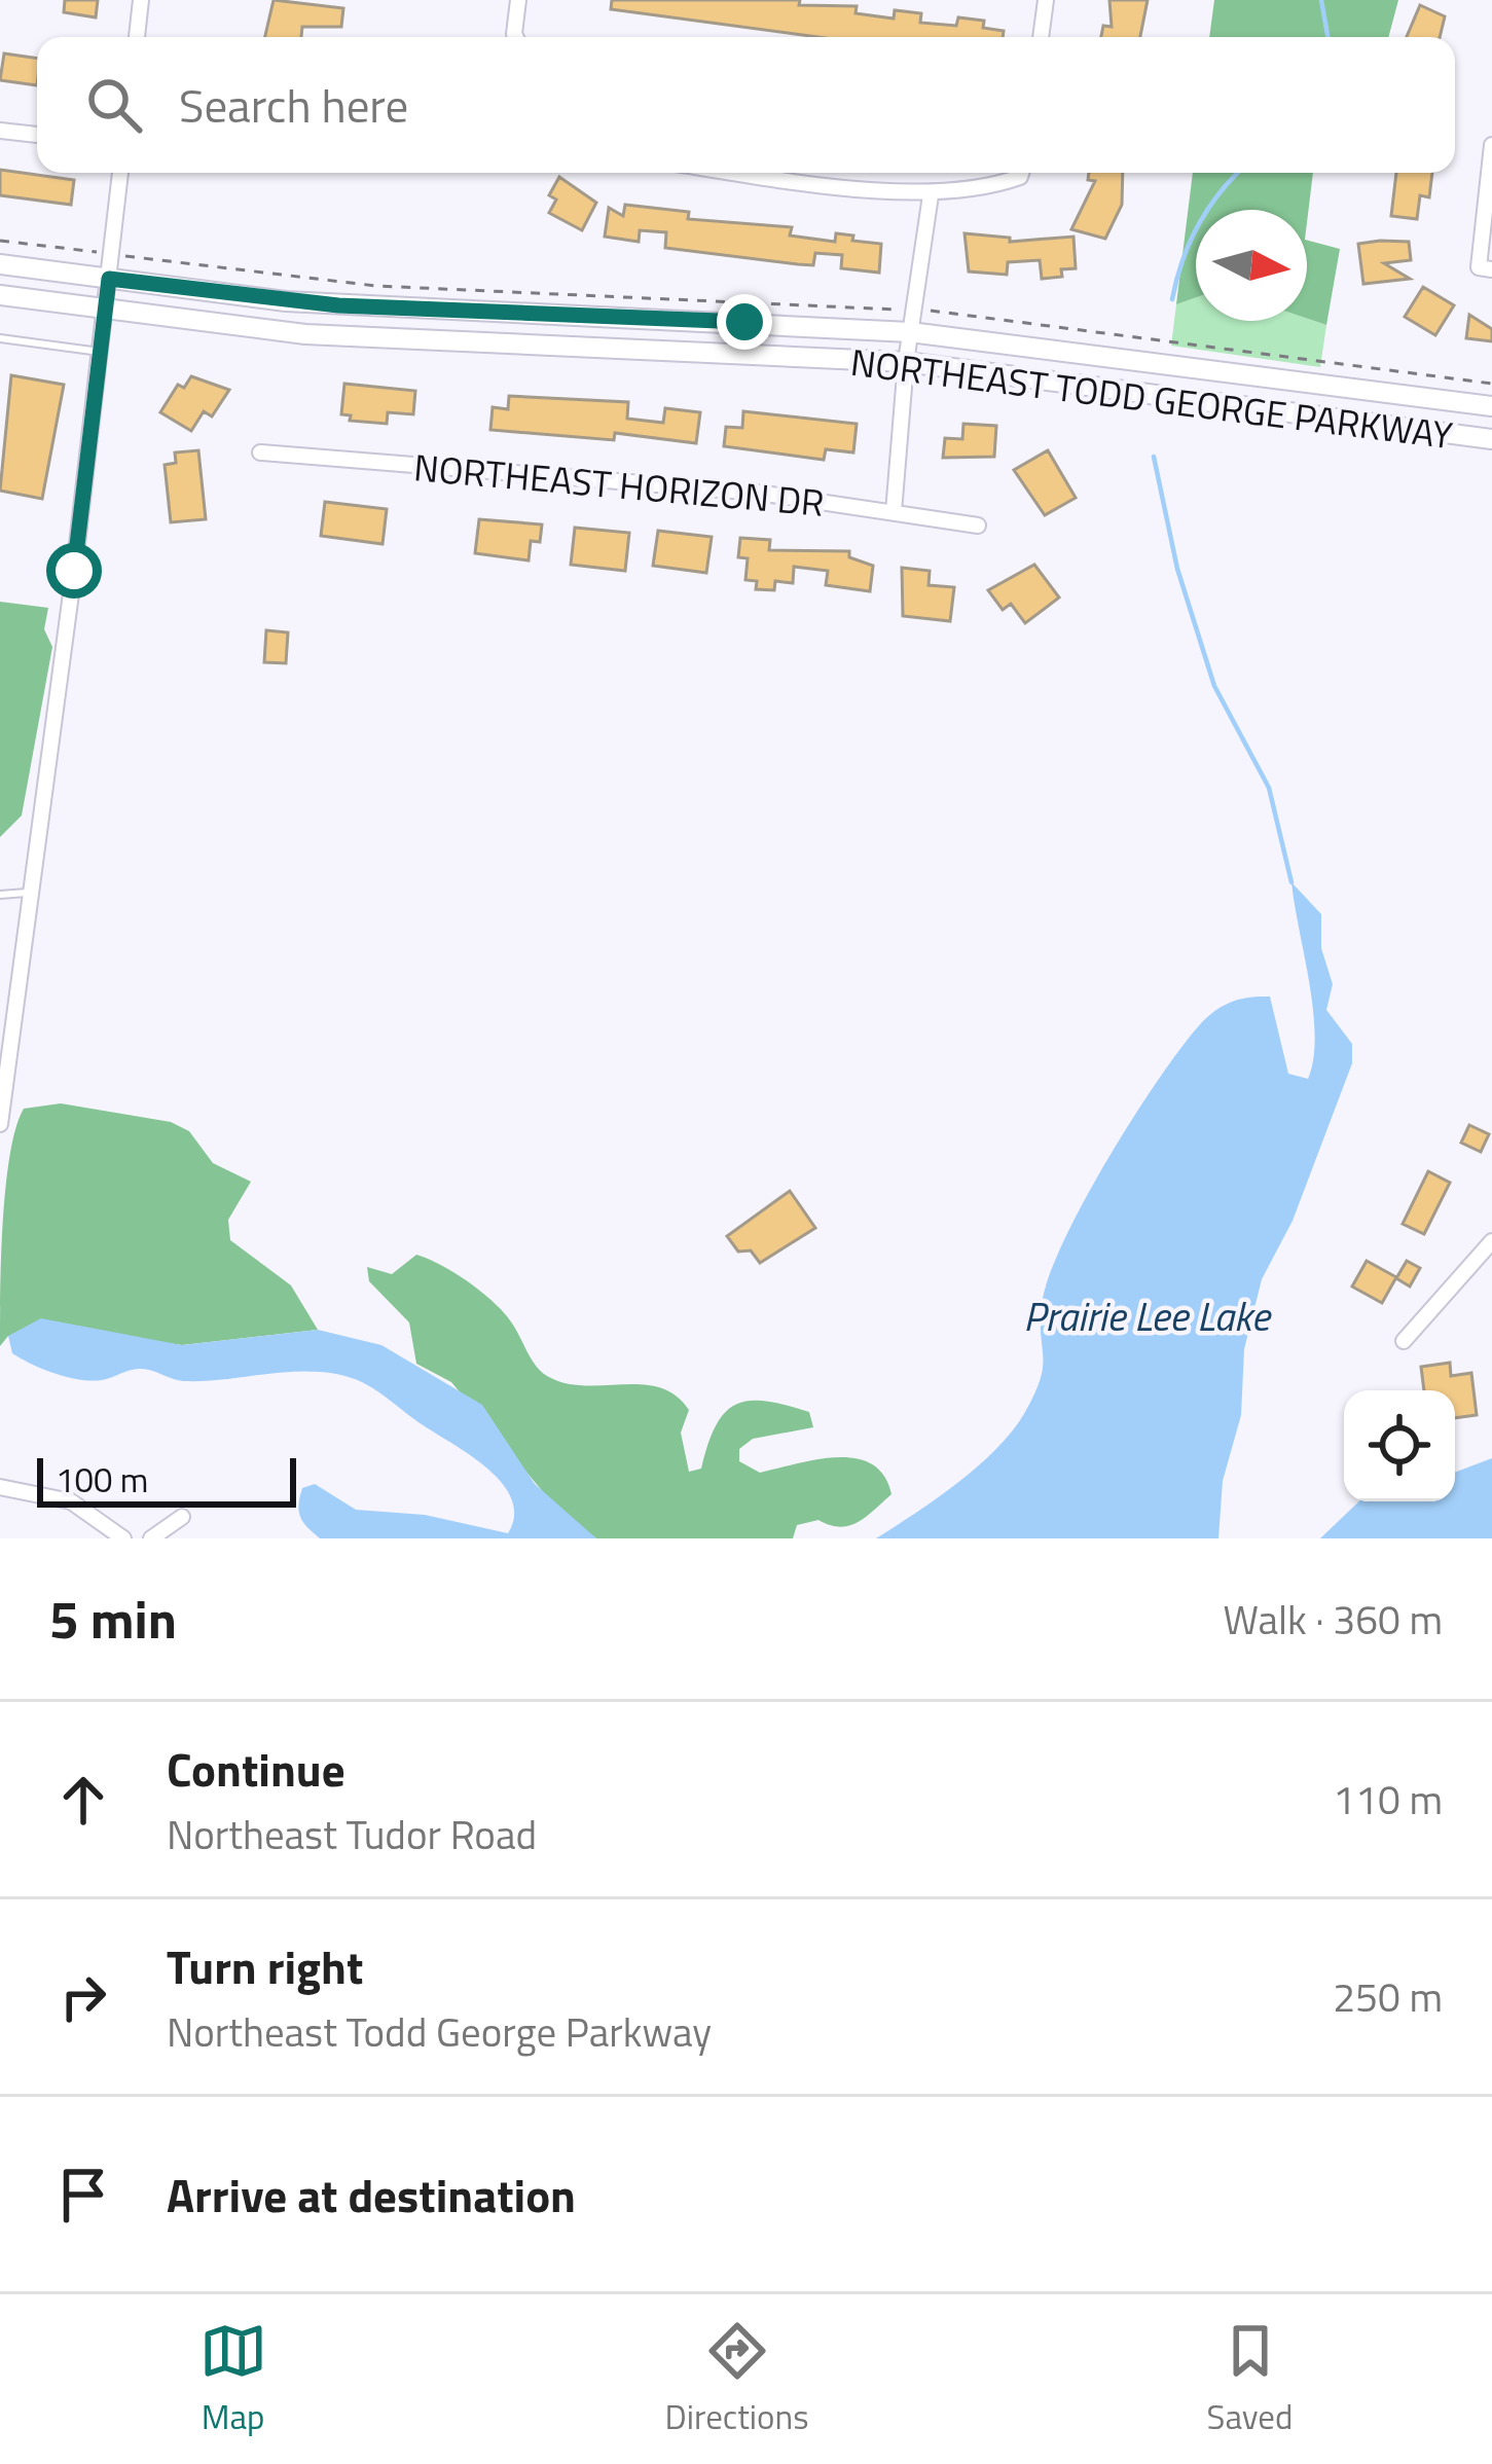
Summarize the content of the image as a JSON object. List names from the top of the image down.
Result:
{
  "streets": {
    "main road": ["NORTHEAST TODD GEORGE PARKWAY"],
    "street": ["NORTHEAST HORIZON DR"]
  },
  "water": ["Prairie Lee Lake"],
  "scale_bar": "100 m",
  "north": "right",
  "page": {
    "search": "Search here",
    "scale": "100 m",
    "heading": ["5 min", "Walk · 360 m"],
    "list": [
      ["Continue", "Northeast Tudor Road", "110 m"],
      ["Turn right", "Northeast Todd George Parkway", "250 m"],
      "Arrive at destination"
    ],
    "nav": ["Map", "Directions", "Saved"]
  }
}
